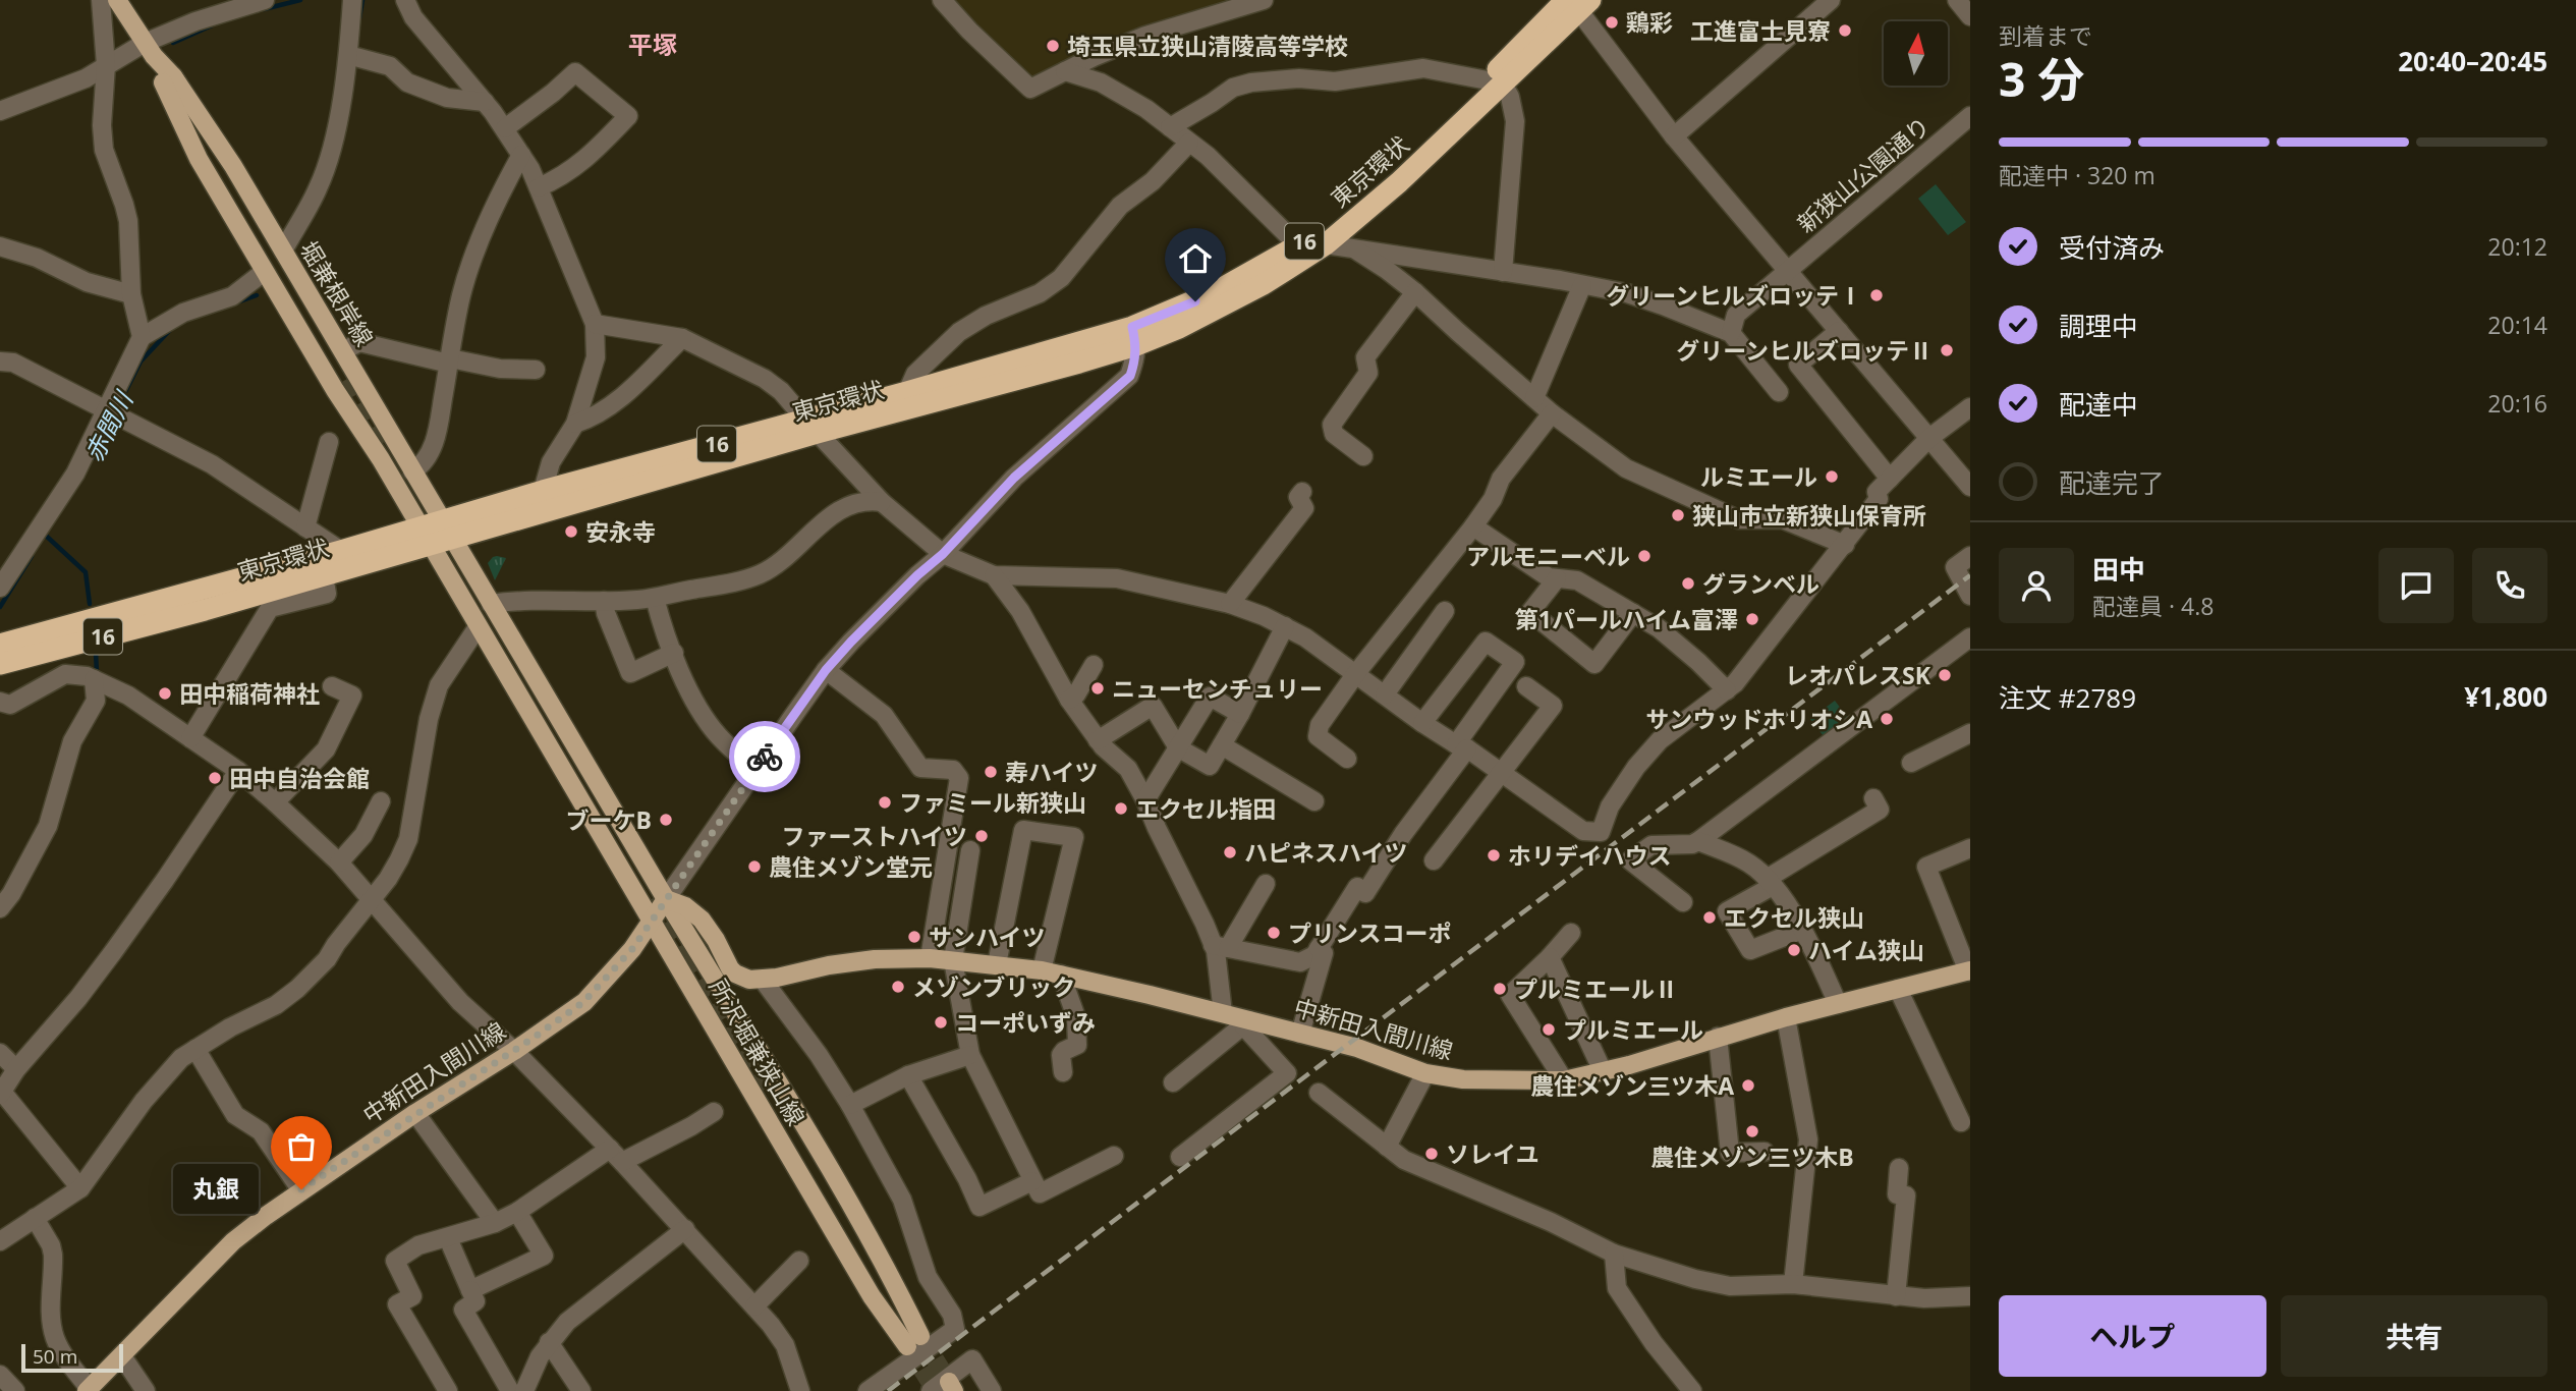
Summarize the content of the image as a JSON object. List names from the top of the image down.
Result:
{
  "streets": {
    "highway": ["東京環状", "16"],
    "main road": ["堀兼根岸線", "中新田入間川線", "所沢堀兼狭山線"],
    "street": ["新狭山公園通り"]
  },
  "crossings": [
    ["東京環状", "堀兼根岸線"],
    ["東京環状", "所沢堀兼狭山線"],
    ["堀兼根岸線", "所沢堀兼狭山線"],
    ["中新田入間川線", "所沢堀兼狭山線"]
  ],
  "districts": ["平塚"],
  "water": ["赤間川"],
  "places": [
    "鶏彩",
    "工進富士見寮",
    "埼玉県立狭山清陵高等学校",
    "グリーンヒルズロッテⅠ",
    "グリーンヒルズロッテⅡ",
    "ルミエール",
    "狭山市立新狭山保育所",
    "安永寺",
    "アルモニーベル",
    "グランベル",
    "第1パールハイム富澤",
    "レオパレスSK",
    "ニューセンチュリー",
    "田中稲荷神社",
    "サンウッドホリオシA",
    "寿ハイツ",
    "田中自治会館",
    "ファミール新狭山",
    "エクセル指田",
    "ブーケB",
    "ファーストハイツ",
    "ハピネスハイツ",
    "ホリデイハウス",
    "農住メゾン堂元",
    "エクセル狭山",
    "プリンスコーポ",
    "サンハイツ",
    "ハイム狭山",
    "メゾンブリック",
    "プルミエールⅡ",
    "コーポいずみ",
    "プルミエール",
    "農住メゾン三ツ木A",
    "農住メゾン三ツ木B",
    "ソレイユ",
    "丸銀"
  ],
  "scale_bar": "50 m",
  "north": "top",
  "page": {
    "heading": ["3 分", "到着まで", "20:40–20:45"],
    "panel": [
      "田中",
      "配達員 · 4.8",
      "注文 #2789",
      "¥1,800"
    ],
    "bar": "配達中 · 320 m",
    "list": [
      ["受付済み", "20:12"],
      ["調理中", "20:14"],
      ["配達中", "20:16"],
      "配達完了"
    ],
    "bubble": "丸銀",
    "buttons": ["ヘルプ", "共有"],
    "scale": "50 m"
  }
}
